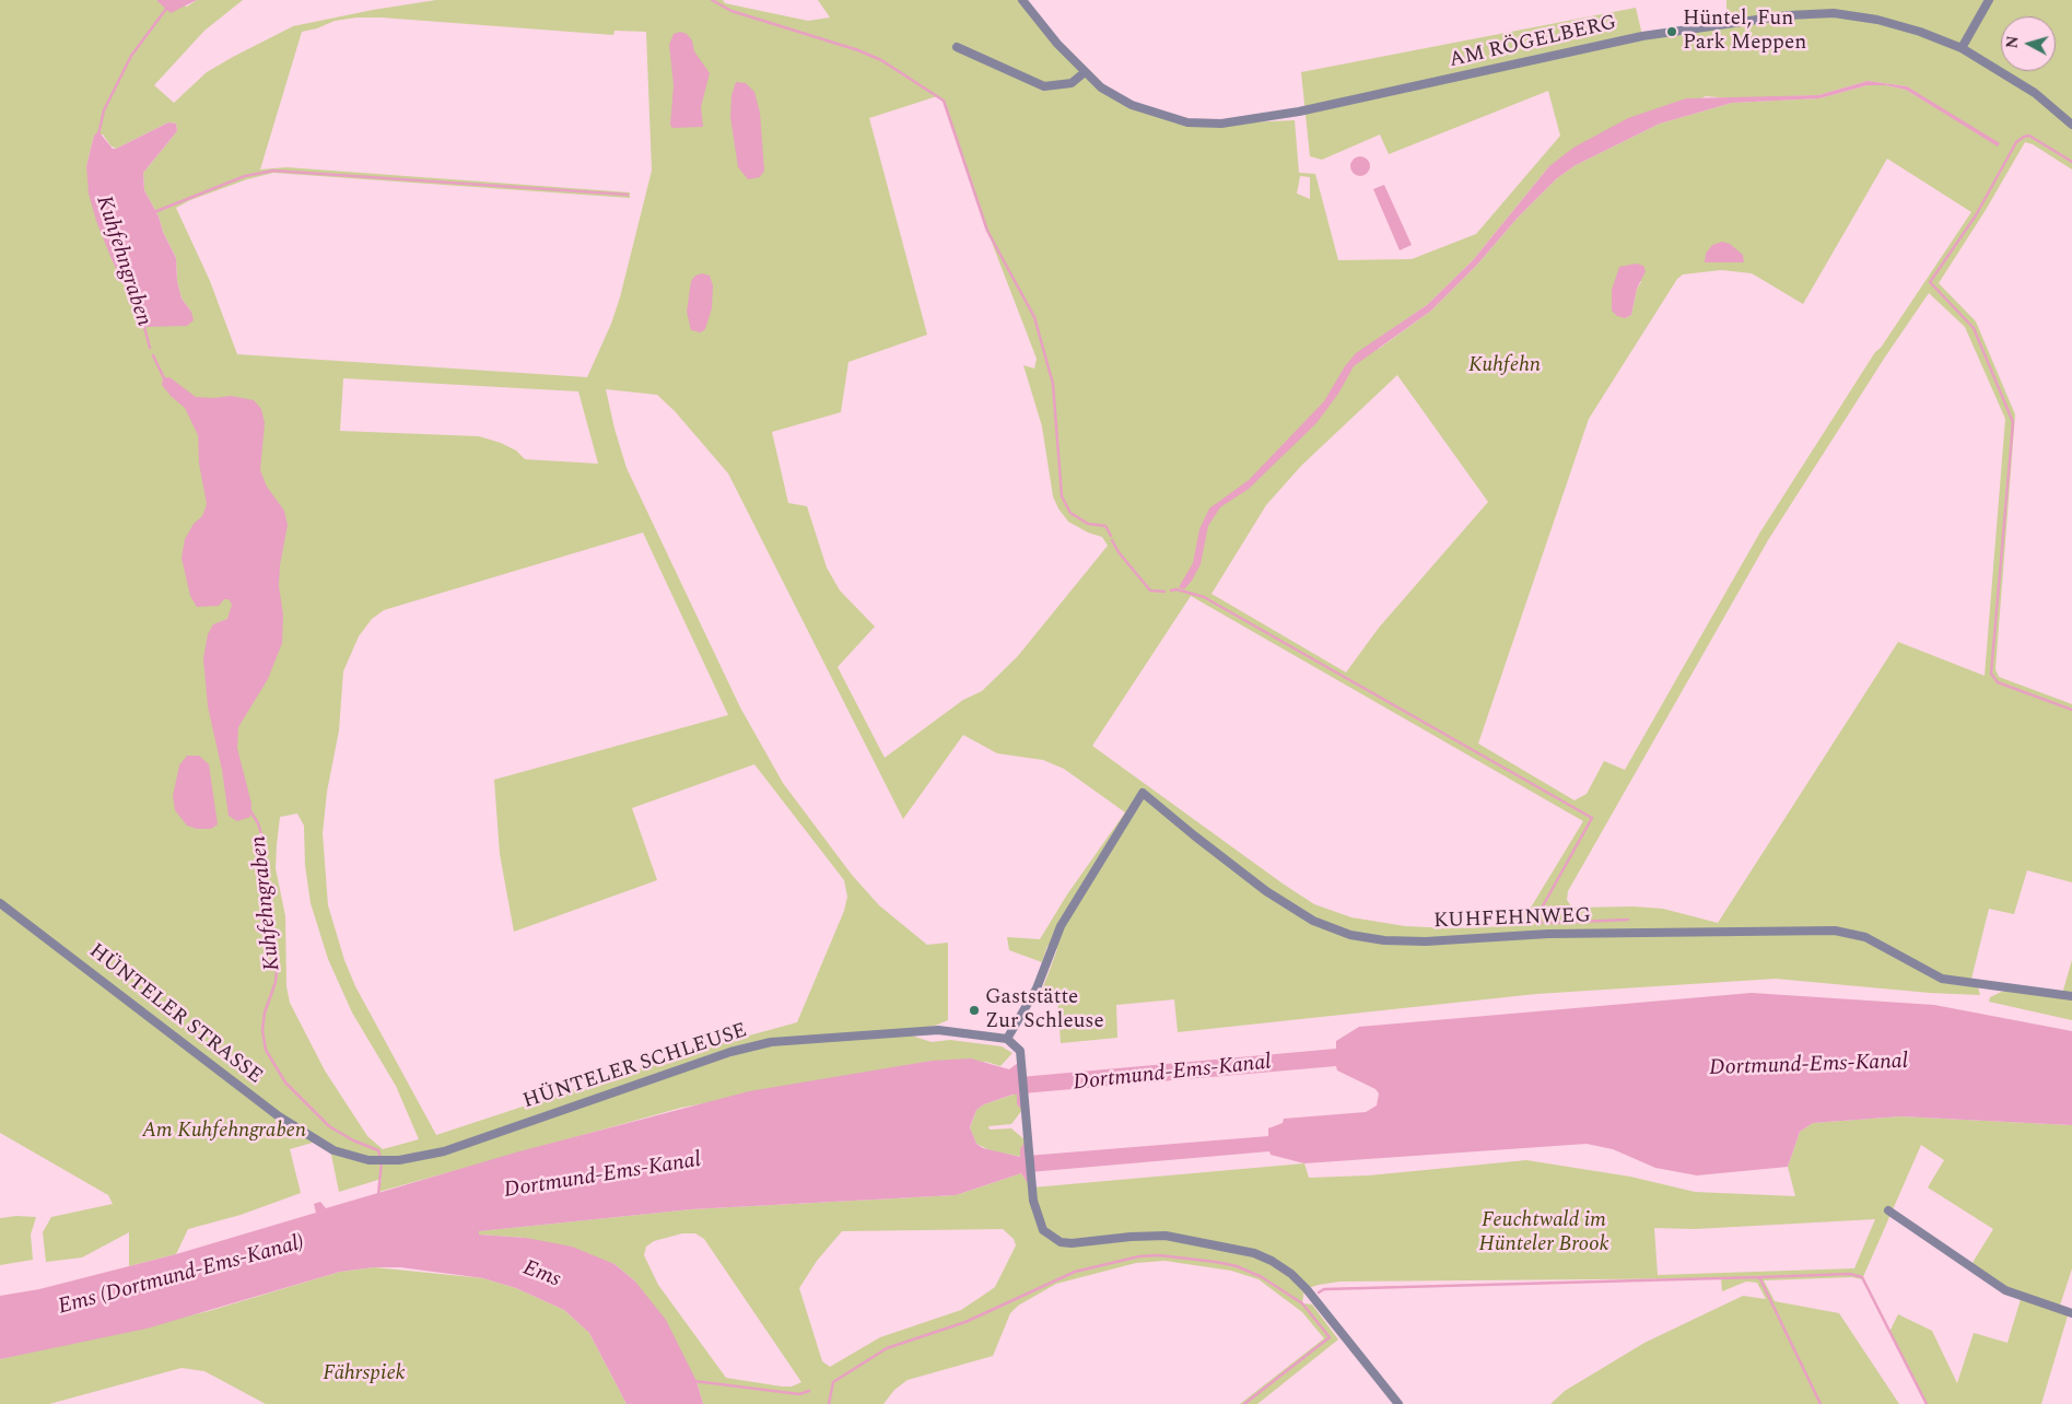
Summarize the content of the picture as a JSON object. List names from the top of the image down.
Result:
{
  "streets": {
    "street": [
      "AM RÖGELBERG",
      "KUHFEHNWEG",
      "HÜNTELER STRASSE",
      "HÜNTELER SCHLEUSE"
    ]
  },
  "crossings": [
    ["KUHFEHNWEG", "HÜNTELER SCHLEUSE"],
    ["HÜNTELER STRASSE", "HÜNTELER SCHLEUSE"]
  ],
  "water": [
    "Kuhfehngraben",
    "Dortmund-Ems-Kanal",
    "Ems",
    "Ems (Dortmund-Ems-Kanal)"
  ],
  "parks": [
    "Kuhfehn",
    "Am Kuhfehngraben",
    "Feuchtwald im Hünteler Brook",
    "Fährspiek"
  ],
  "places": ["Hüntel, Fun Park Meppen", "Gaststätte Zur Schleuse"],
  "north": "left"
}
